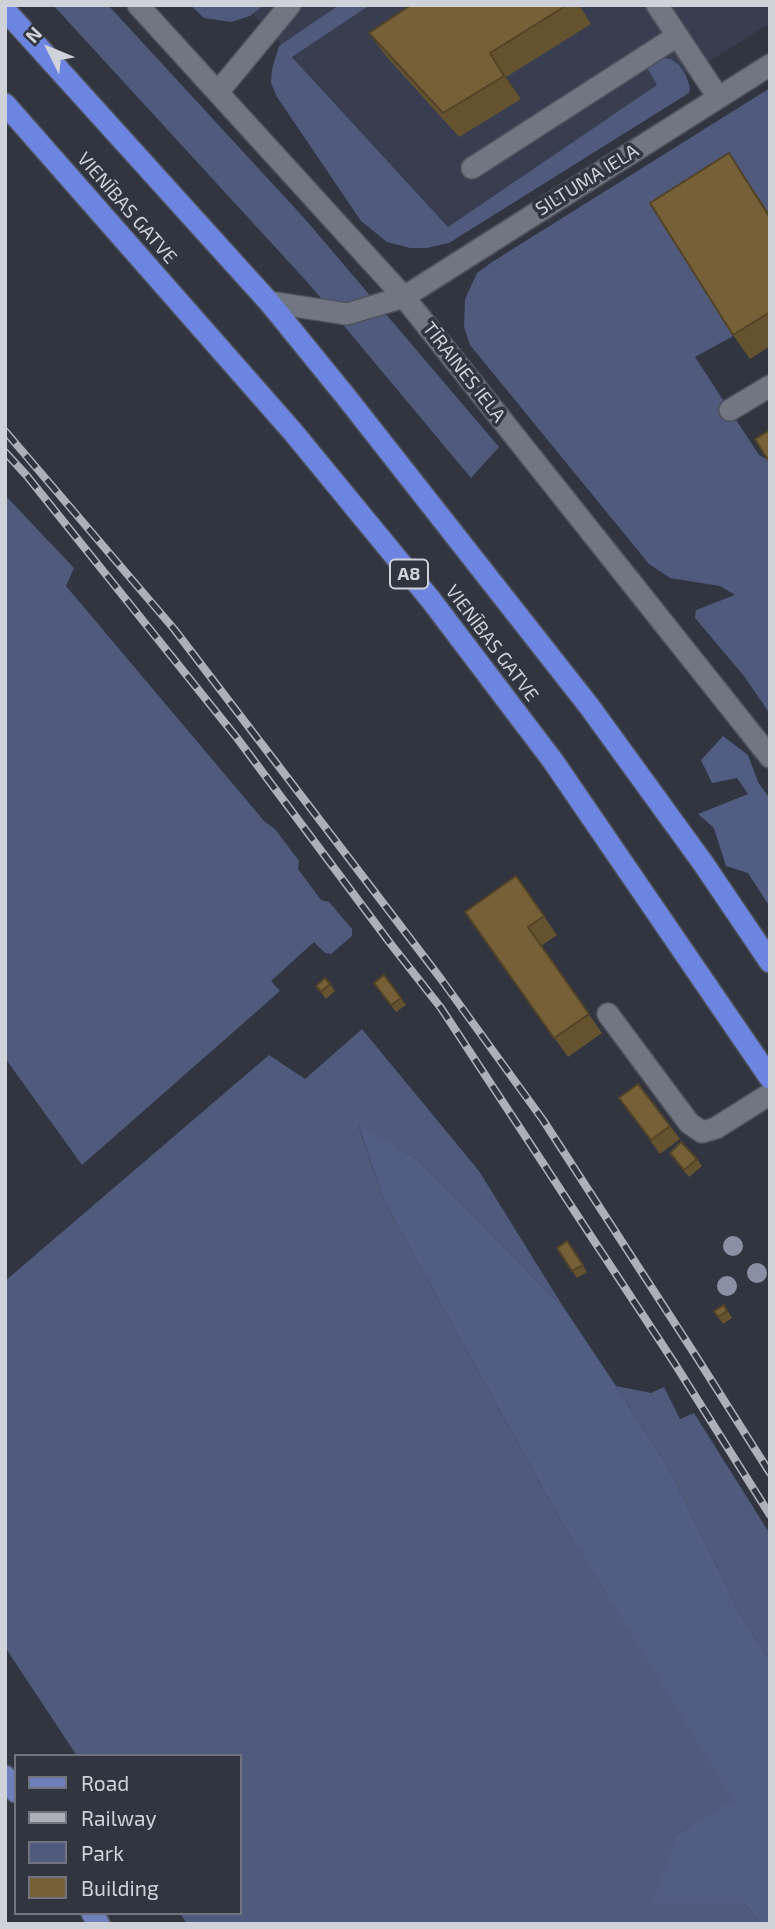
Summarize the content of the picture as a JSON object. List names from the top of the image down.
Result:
{
  "streets": {
    "highway": ["VIENĪBAS GATVE", "A8"],
    "street": ["SILTUMA IELA", "TĪRAINES IELA"]
  },
  "crossings": [
    ["SILTUMA IELA", "VIENĪBAS GATVE"],
    ["SILTUMA IELA", "TĪRAINES IELA"]
  ],
  "legend": [
    "Road",
    "Railway",
    "Park",
    "Building"
  ],
  "north": "top left"
}
